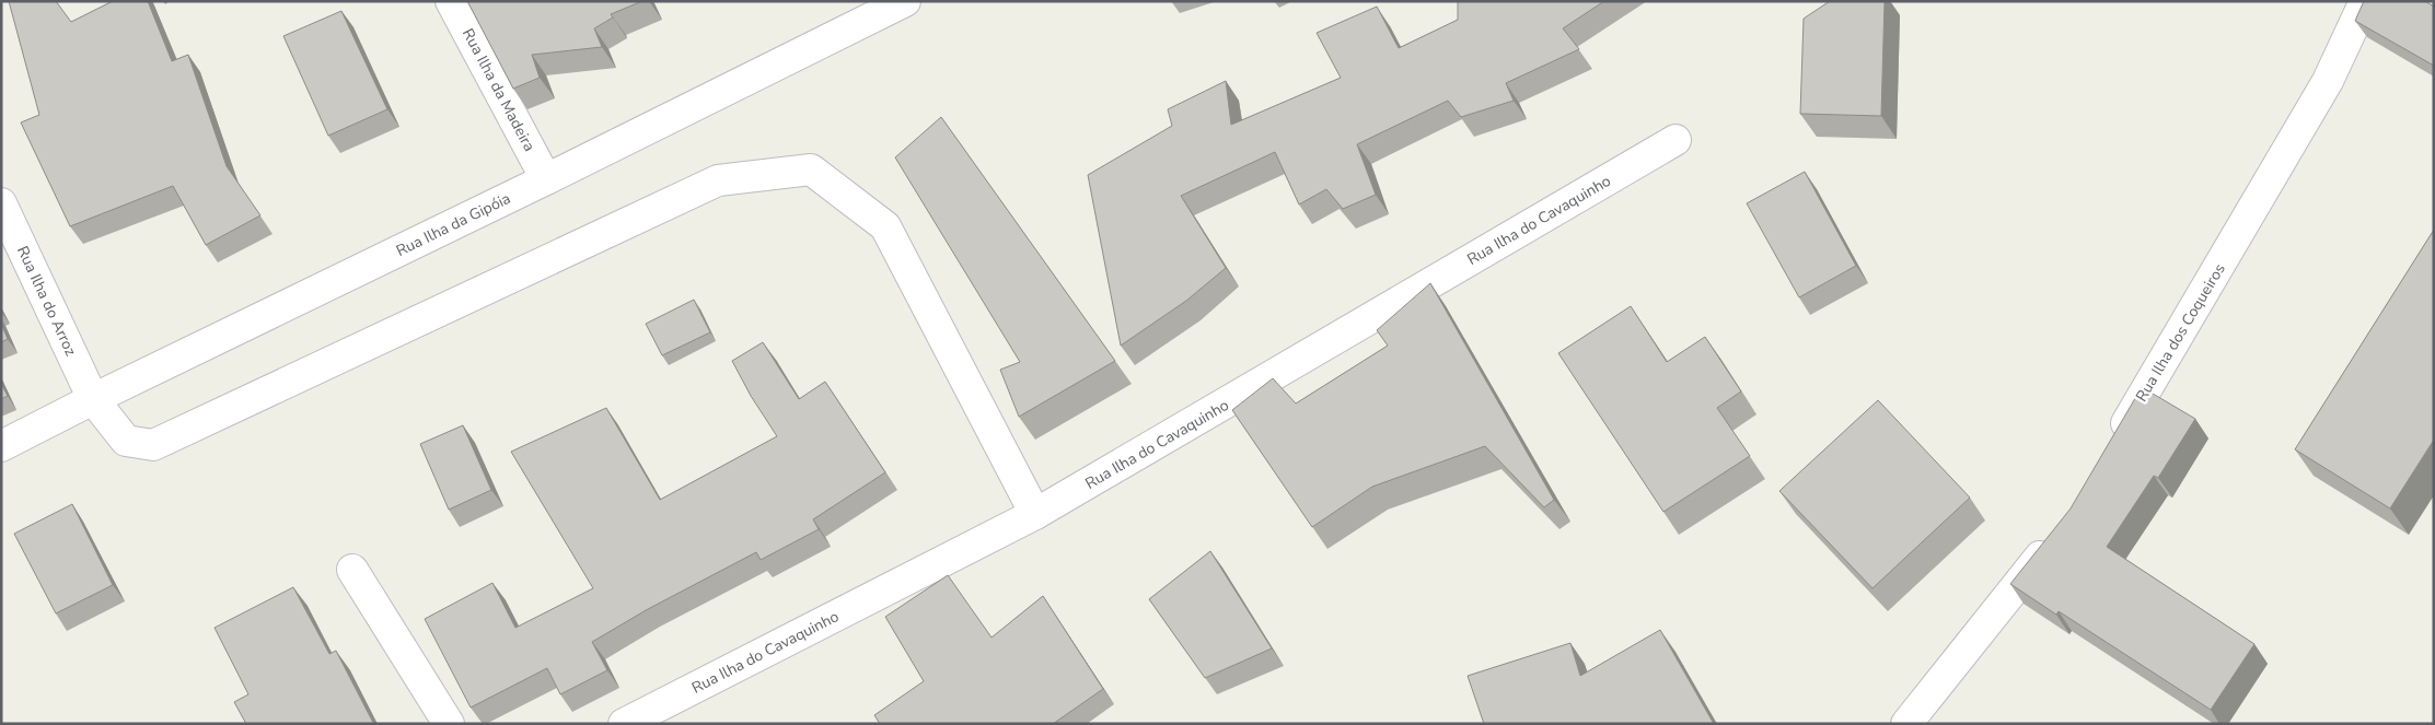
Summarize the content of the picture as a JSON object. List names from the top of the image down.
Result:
{
  "streets": {
    "street": [
      "Rua Ilha da Madeira",
      "Rua Ilha do Cavaquinho",
      "Rua Ilha da Gipóia",
      "Rua Ilha do Arroz",
      "Rua Ilha dos Coqueiros"
    ]
  },
  "crossings": [
    ["Rua Ilha da Madeira", "Rua Ilha da Gipóia"],
    ["Rua Ilha do Cavaquinho", "Rua Ilha do Arroz"],
    ["Rua Ilha da Gipóia", "Rua Ilha do Arroz"]
  ]
}
